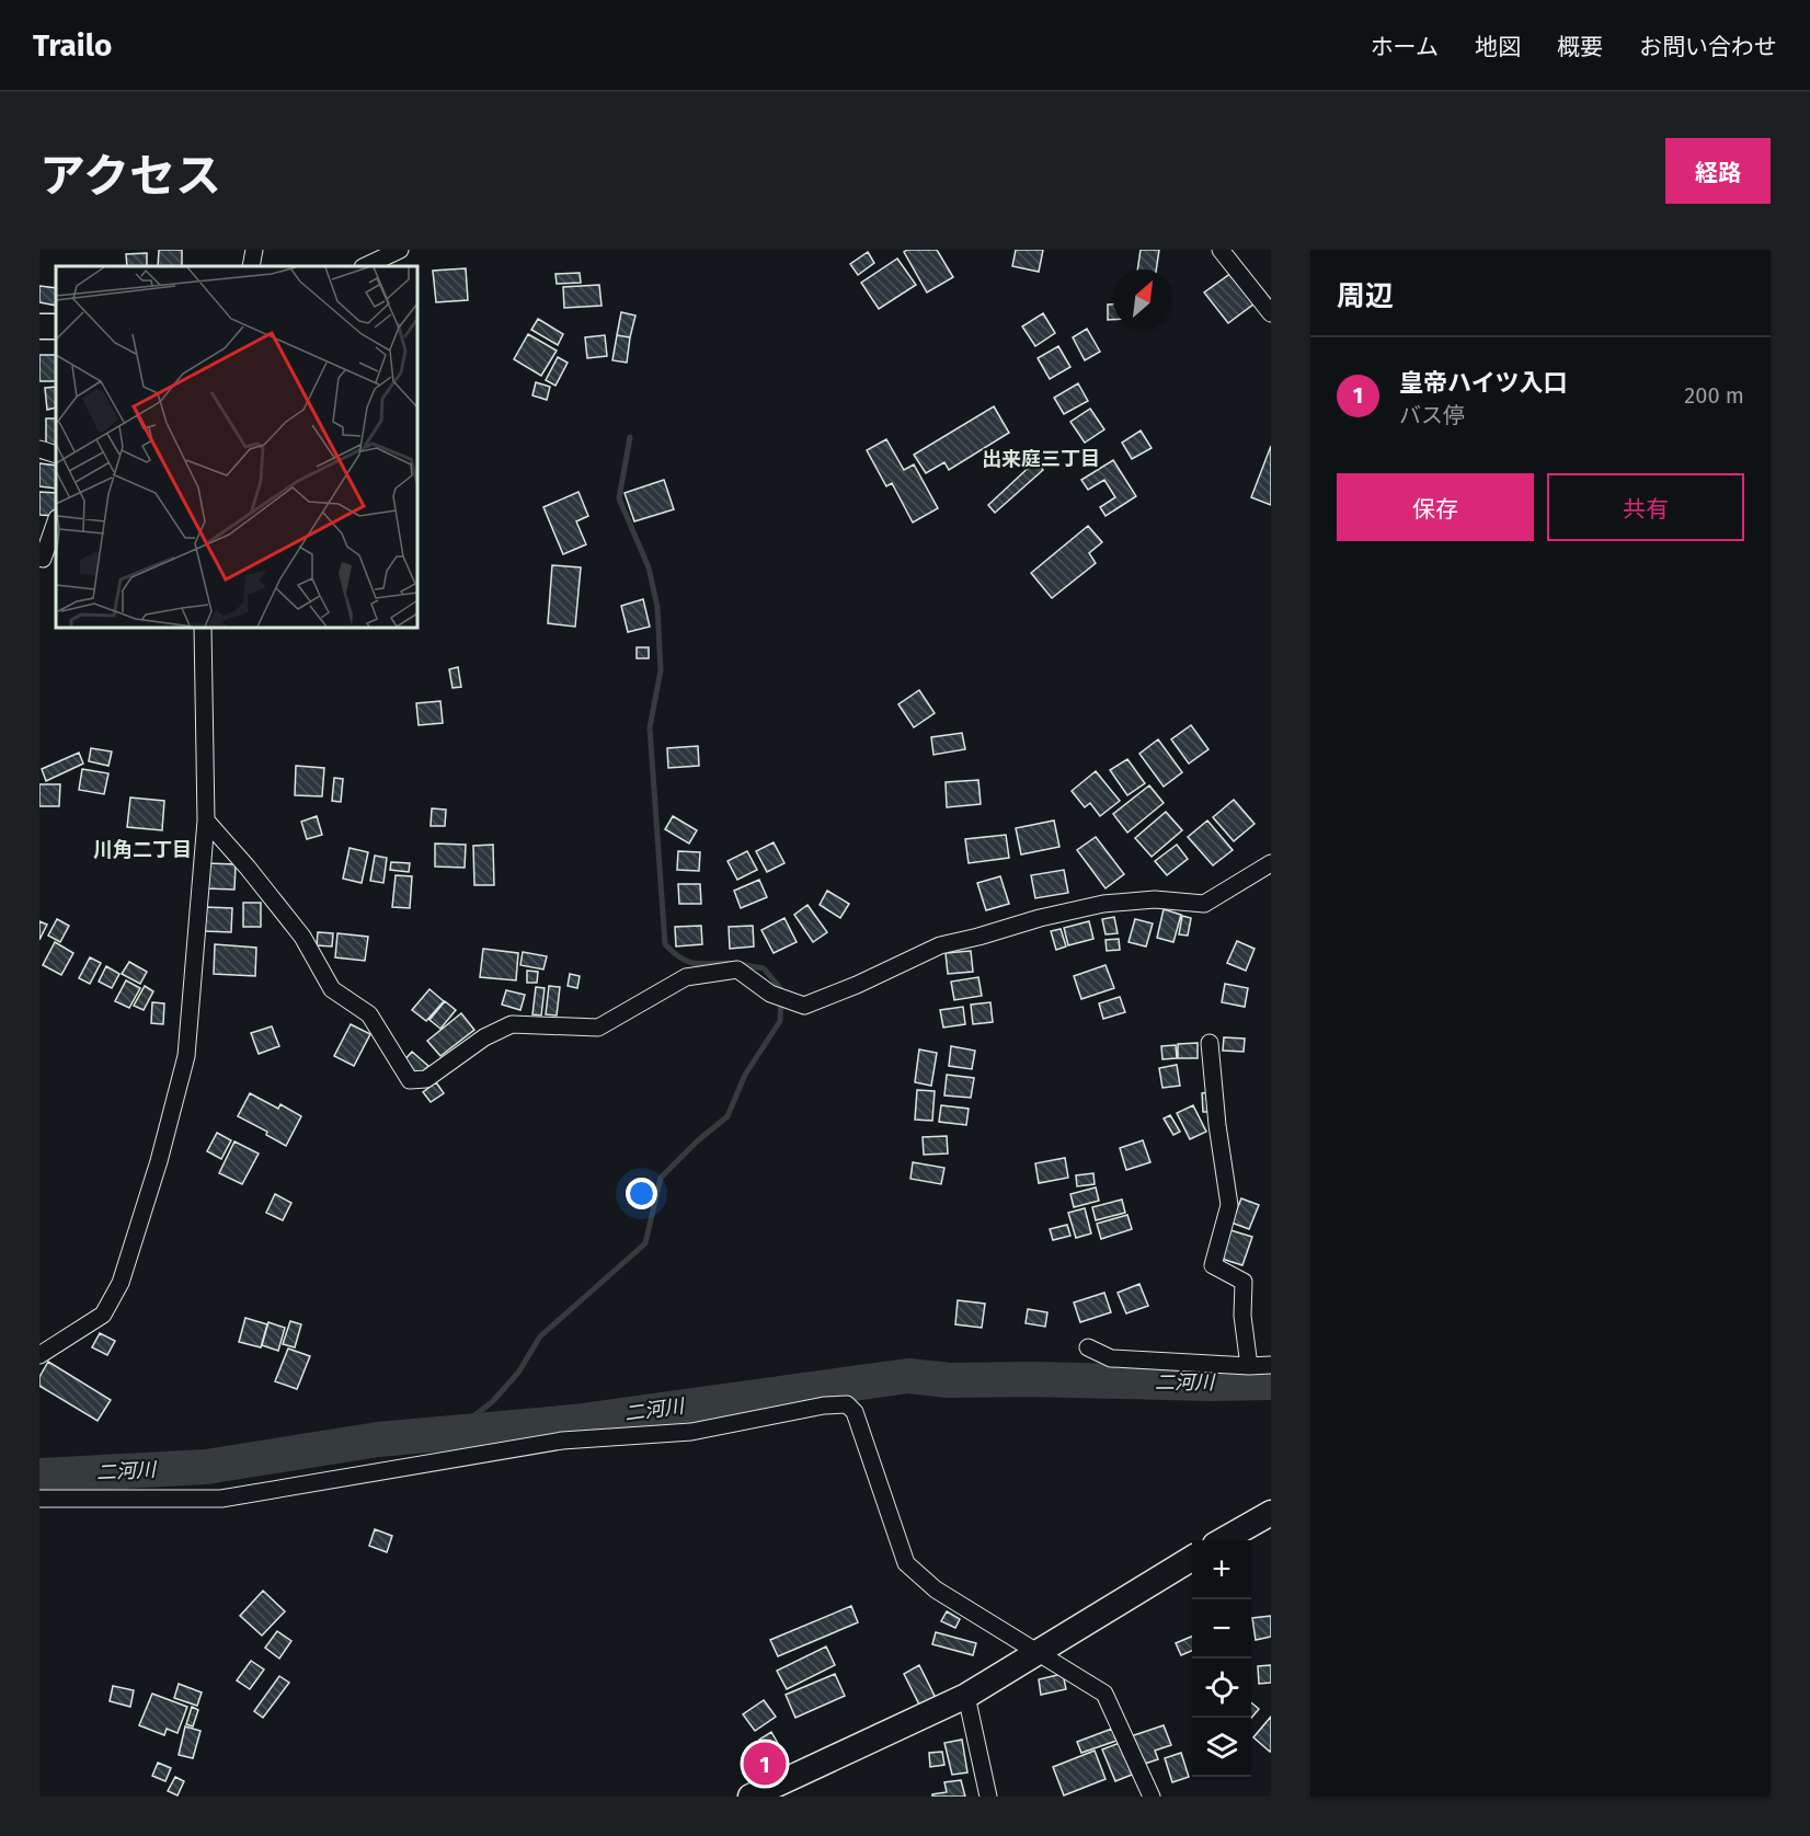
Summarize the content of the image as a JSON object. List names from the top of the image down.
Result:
{
  "districts": ["出来庭三丁目", "川角二丁目"],
  "water": ["二河川"],
  "north": "top right",
  "page": {
    "header": "Trailo",
    "nav": [
      "ホーム",
      "地図",
      "概要",
      "お問い合わせ"
    ],
    "title": "アクセス",
    "buttons": [
      "経路",
      ["保存", "共有"]
    ],
    "heading": "周辺",
    "list": [
      {
        "mark": "1",
        "name": "皇帝ハイツ入口",
        "note": "バス停",
        "value": "200 m"
      }
    ],
    "map_buttons": ["+", "−"],
    "pins": "1"
  }
}
